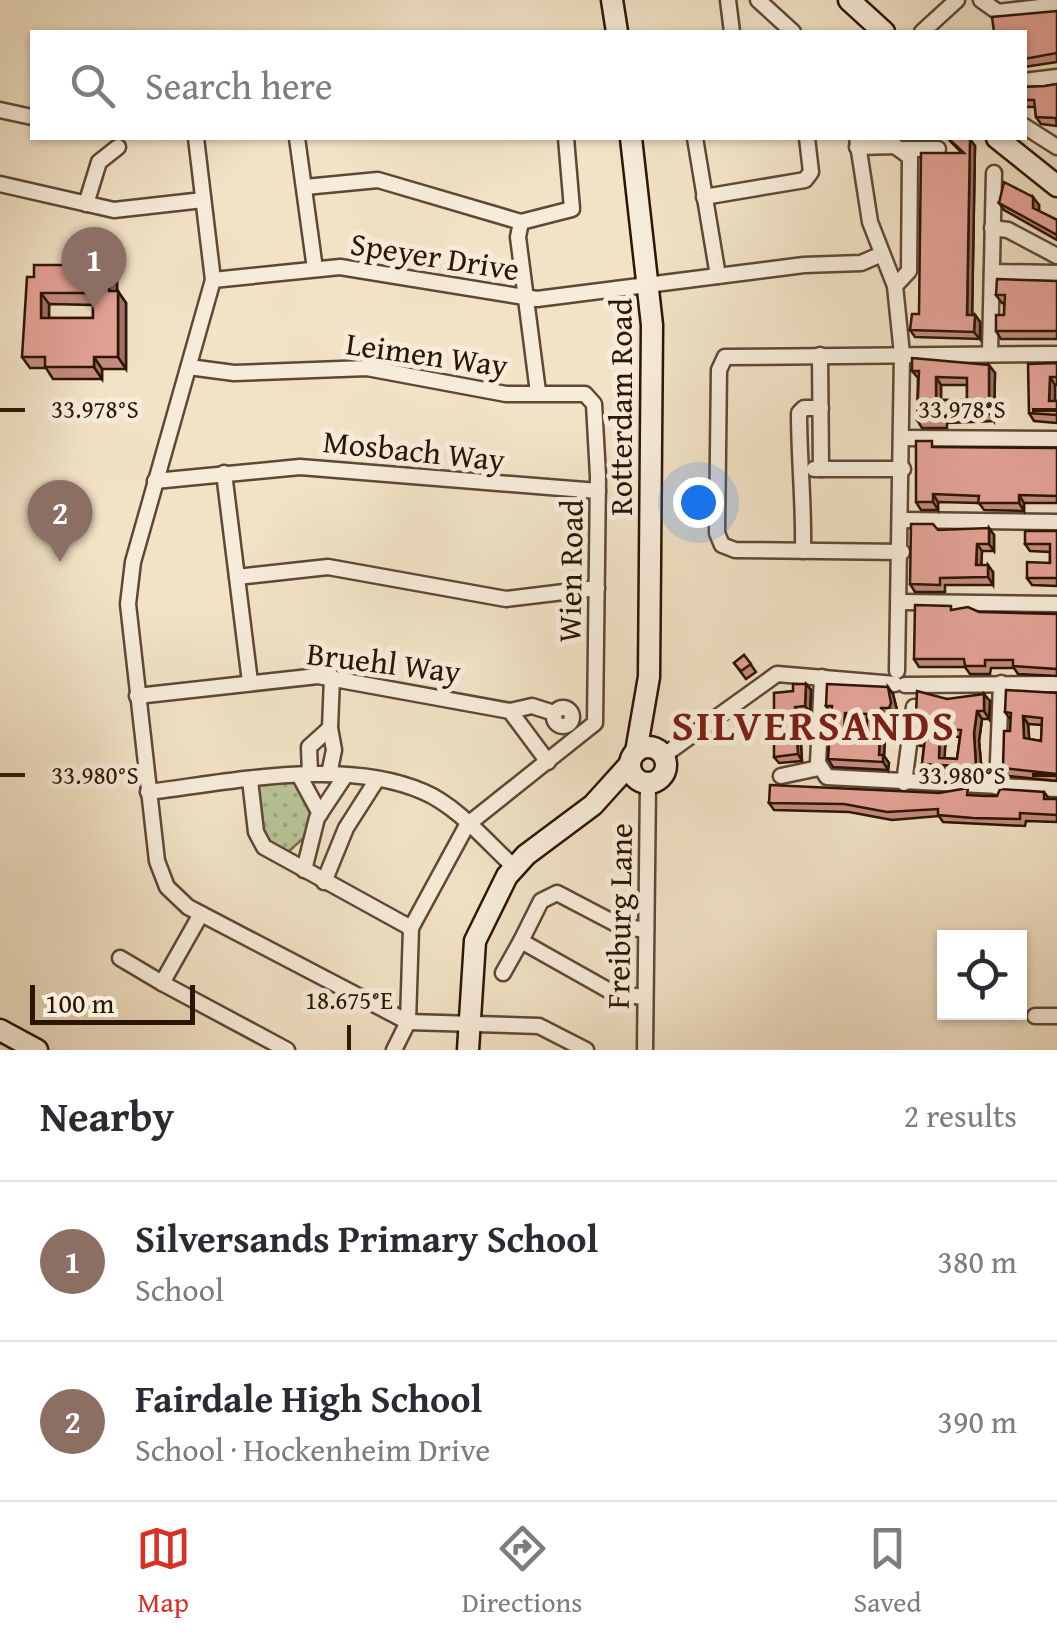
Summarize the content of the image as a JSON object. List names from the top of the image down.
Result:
{
  "streets": {
    "street": [
      "Speyer Drive",
      "Leimen Way",
      "Rotterdam Road",
      "Mosbach Way",
      "Wien Road",
      "Bruehl Way",
      "Freiburg Lane"
    ]
  },
  "crossings": [
    ["Speyer Drive", "Rotterdam Road"],
    ["Leimen Way", "Wien Road"],
    ["Rotterdam Road", "Freiburg Lane"],
    ["Mosbach Way", "Wien Road"]
  ],
  "districts": ["SILVERSANDS"],
  "scale_bar": "100 m",
  "page": {
    "search": "Search here",
    "pins": ["1", "2"],
    "scale": "100 m",
    "heading": ["Nearby", "2 results"],
    "list": [
      {
        "mark": "1",
        "name": "Silversands Primary School",
        "note": "School",
        "value": "380 m"
      },
      {
        "mark": "2",
        "name": "Fairdale High School",
        "note": "School · Hockenheim Drive",
        "value": "390 m"
      }
    ],
    "nav": ["Map", "Directions", "Saved"]
  },
  "coordinates": ["33.978°S", "33.980°S", "18.675°E"]
}
